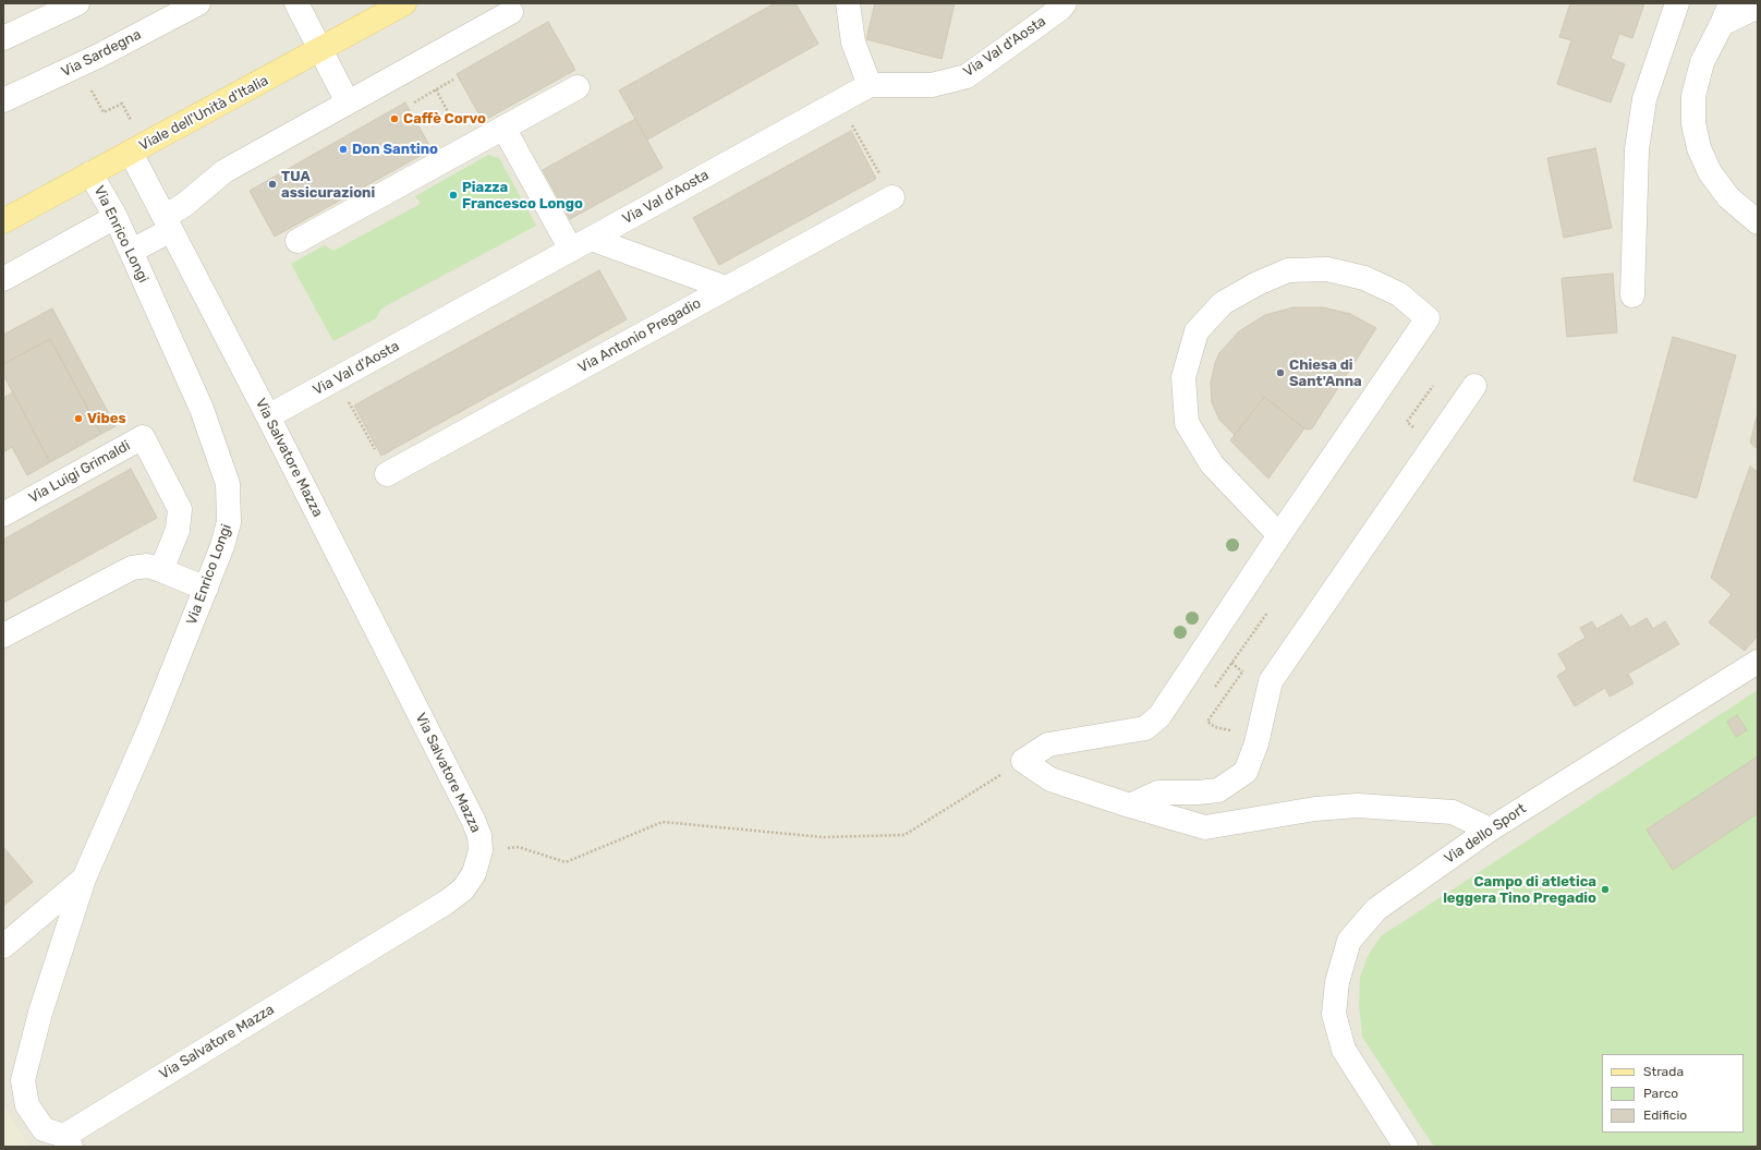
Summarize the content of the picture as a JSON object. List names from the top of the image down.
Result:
{
  "streets": {
    "main road": ["Viale dell'Unità d'Italia"],
    "street": [
      "Via Val d'Aosta",
      "Via Sardegna",
      "Via Enrico Longi",
      "Via Antonio Pregadio",
      "Via Salvatore Mazza",
      "Via Luigi Grimaldi",
      "Via dello Sport"
    ]
  },
  "crossings": [
    ["Via Val d'Aosta", "Via Salvatore Mazza"],
    ["Viale dell'Unità d'Italia", "Via Enrico Longi"],
    ["Viale dell'Unità d'Italia", "Via Salvatore Mazza"]
  ],
  "places": [
    "Caffè Corvo",
    "Don Santino",
    "TUA assicurazioni",
    "Piazza Francesco Longo",
    "Chiesa di Sant'Anna",
    "Vibes",
    "Campo di atletica leggera Tino Pregadio"
  ],
  "legend": ["Strada", "Parco", "Edificio"]
}
